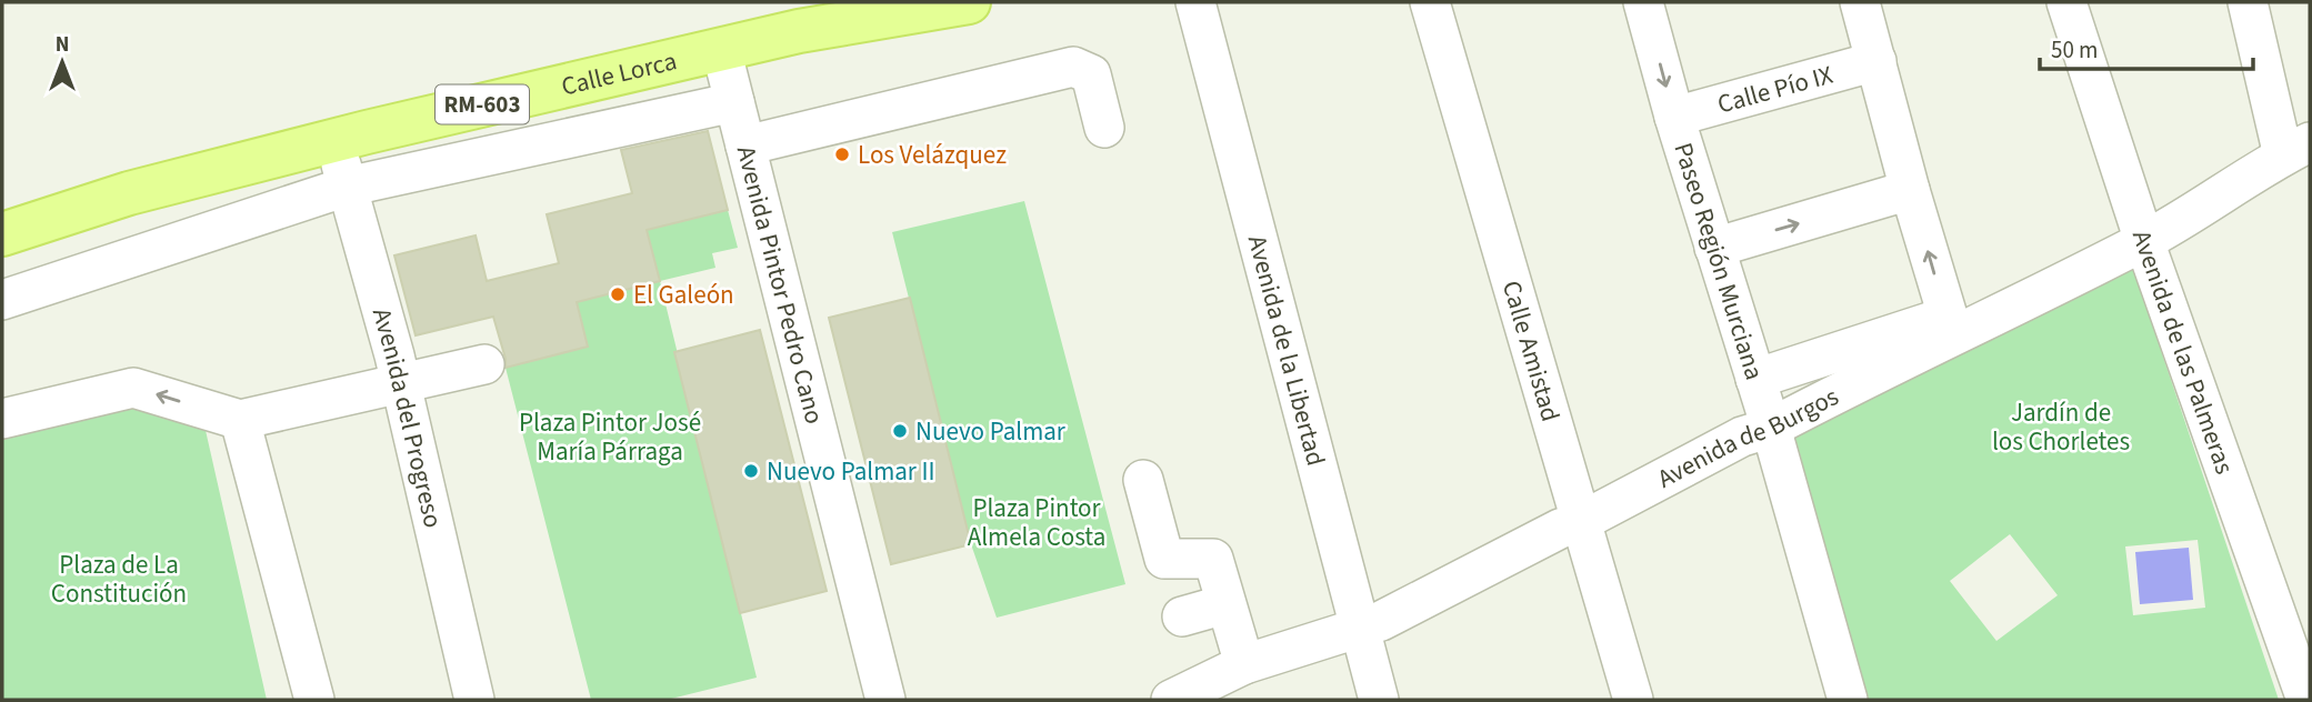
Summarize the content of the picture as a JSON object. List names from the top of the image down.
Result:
{
  "streets": {
    "main road": ["Calle Lorca", "RM-603"],
    "street": [
      "Calle Pío IX",
      "Paseo Región Murciana",
      "Avenida Pintor Pedro Cano",
      "Avenida de la Libertad",
      "Calle Amistad",
      "Avenida de las Palmeras",
      "Avenida del Progreso",
      "Avenida de Burgos"
    ]
  },
  "crossings": [
    ["Calle Lorca", "Avenida Pintor Pedro Cano"],
    ["Calle Lorca", "Avenida del Progreso"],
    ["Calle Pío IX", "Paseo Región Murciana"],
    ["Paseo Región Murciana", "Avenida de Burgos"],
    ["Avenida de la Libertad", "Avenida de Burgos"],
    ["Calle Amistad", "Avenida de Burgos"],
    ["Avenida de las Palmeras", "Avenida de Burgos"]
  ],
  "parks": [
    "Jardín de los Chorletes",
    "Plaza Pintor José María Párraga",
    "Plaza Pintor Almela Costa",
    "Plaza de La Constitución"
  ],
  "places": [
    "Los Velázquez",
    "El Galeón",
    "Nuevo Palmar",
    "Nuevo Palmar II"
  ],
  "scale_bar": "50 m",
  "north": "top"
}
